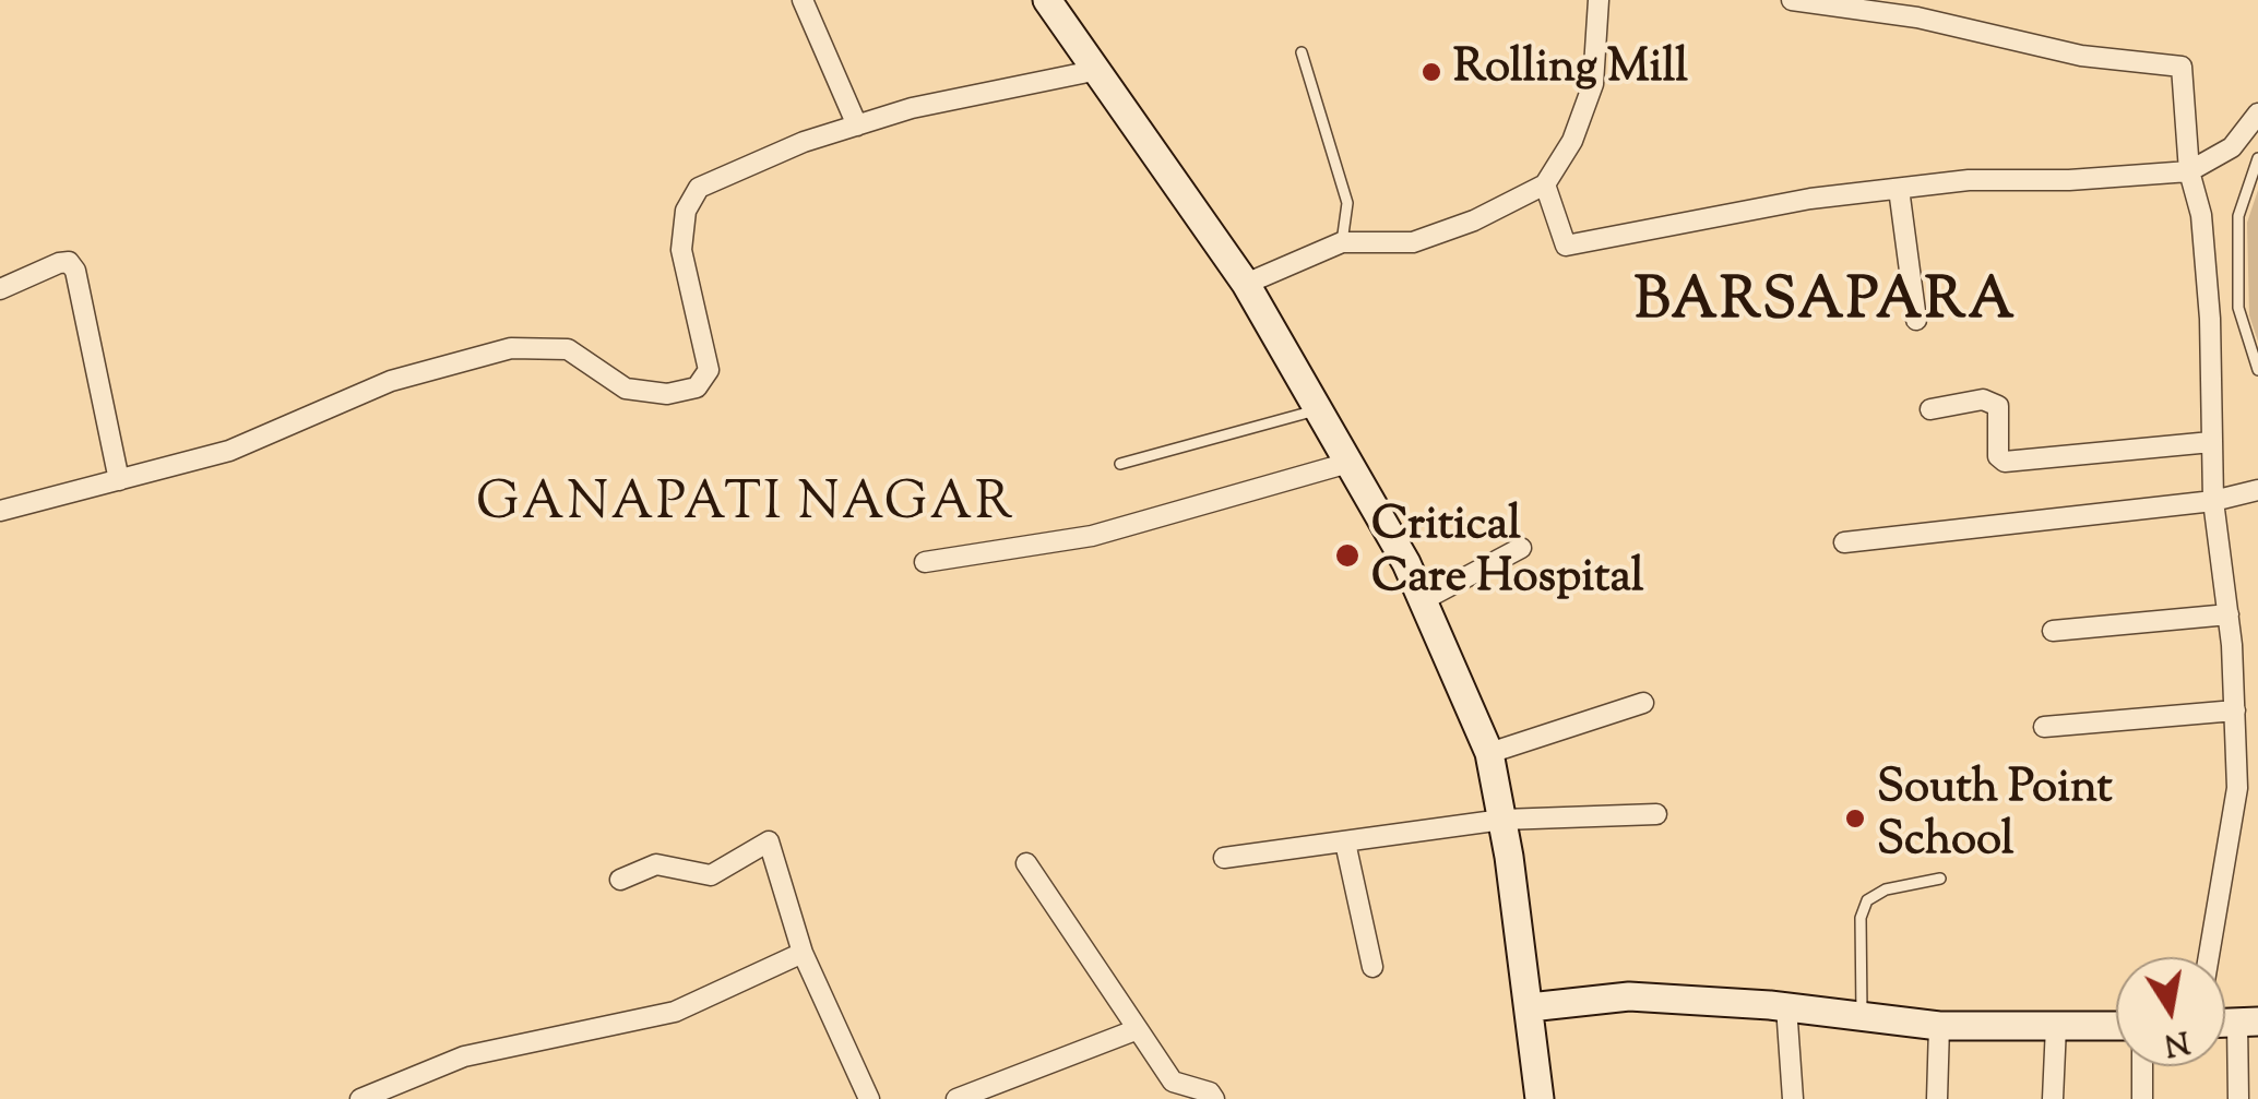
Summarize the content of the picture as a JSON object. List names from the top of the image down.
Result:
{
  "districts": ["BARSAPARA", "GANAPATI NAGAR"],
  "places": ["Rolling Mill", "Critical Care Hospital", "South Point School"],
  "north": "bottom"
}
